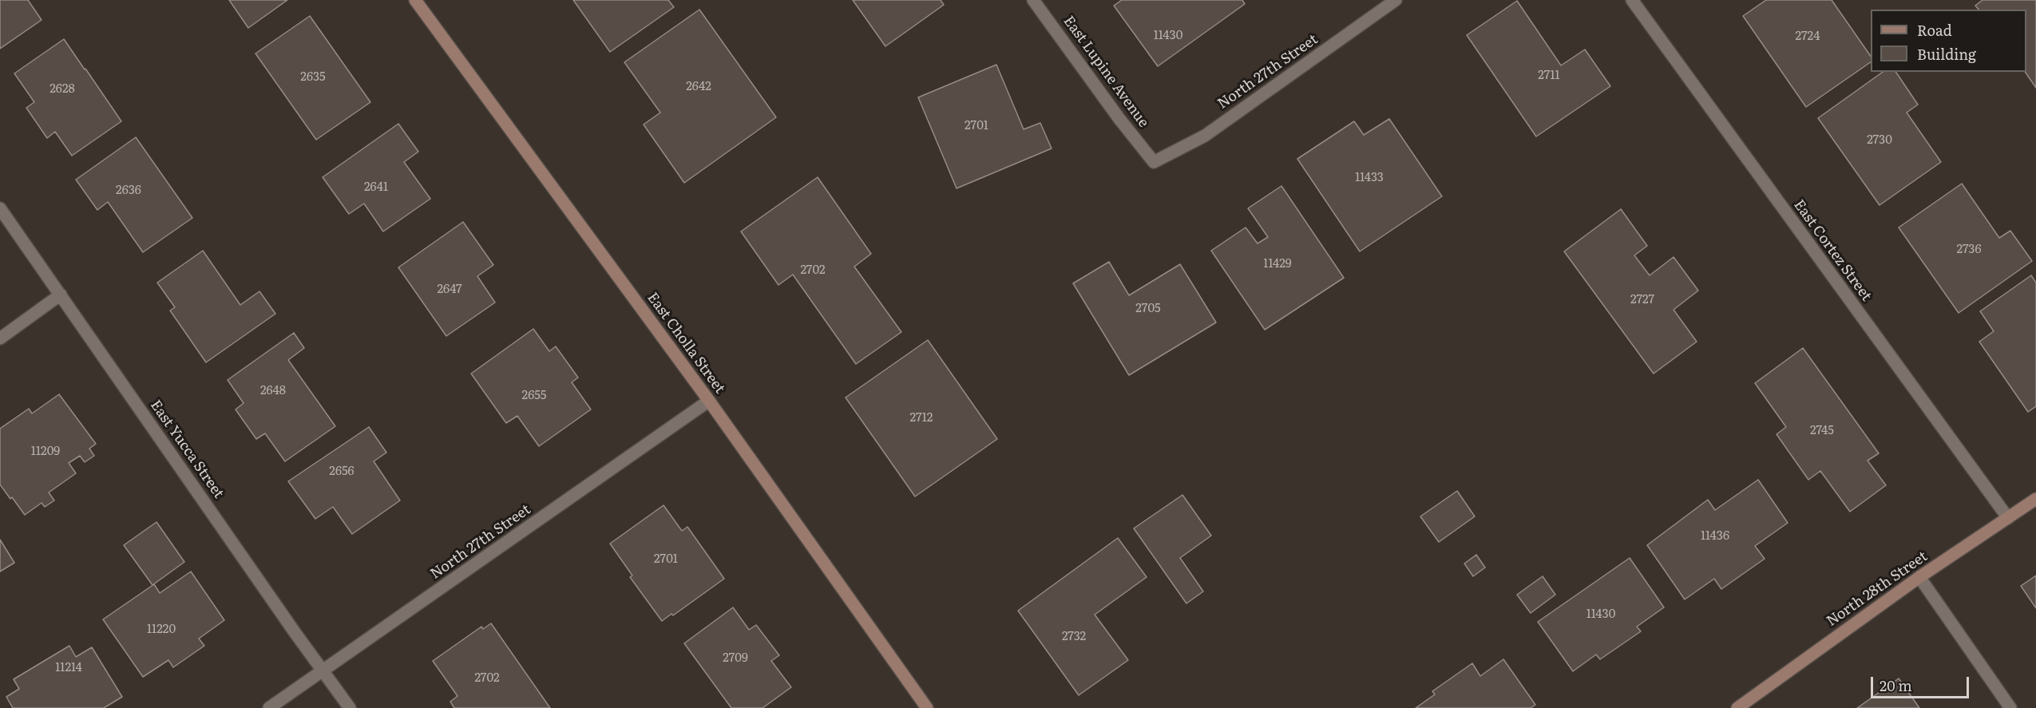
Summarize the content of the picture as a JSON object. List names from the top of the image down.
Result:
{
  "streets": {
    "street": [
      "East Lupine Avenue",
      "North 27th Street",
      "East Cortez Street",
      "East Cholla Street",
      "East Yucca Street",
      "North 28th Street"
    ]
  },
  "crossings": [
    ["East Lupine Avenue", "North 27th Street"],
    ["North 27th Street", "East Cholla Street"],
    ["North 27th Street", "East Yucca Street"],
    ["East Cortez Street", "North 28th Street"]
  ],
  "house_numbers": [
    "11430",
    "2724",
    "2711",
    "2635",
    "2642",
    "2628",
    "2701",
    "2730",
    "11433",
    "2641",
    "2636",
    "2736",
    "11429",
    "2702",
    "2647",
    "2727",
    "2705",
    "2648",
    "2655",
    "2712",
    "2745",
    "11209",
    "2656",
    "11436",
    "2701",
    "11430",
    "11220",
    "2732",
    "2709",
    "11214",
    "2702"
  ],
  "legend": ["Road", "Building"],
  "scale_bar": "20 m"
}
